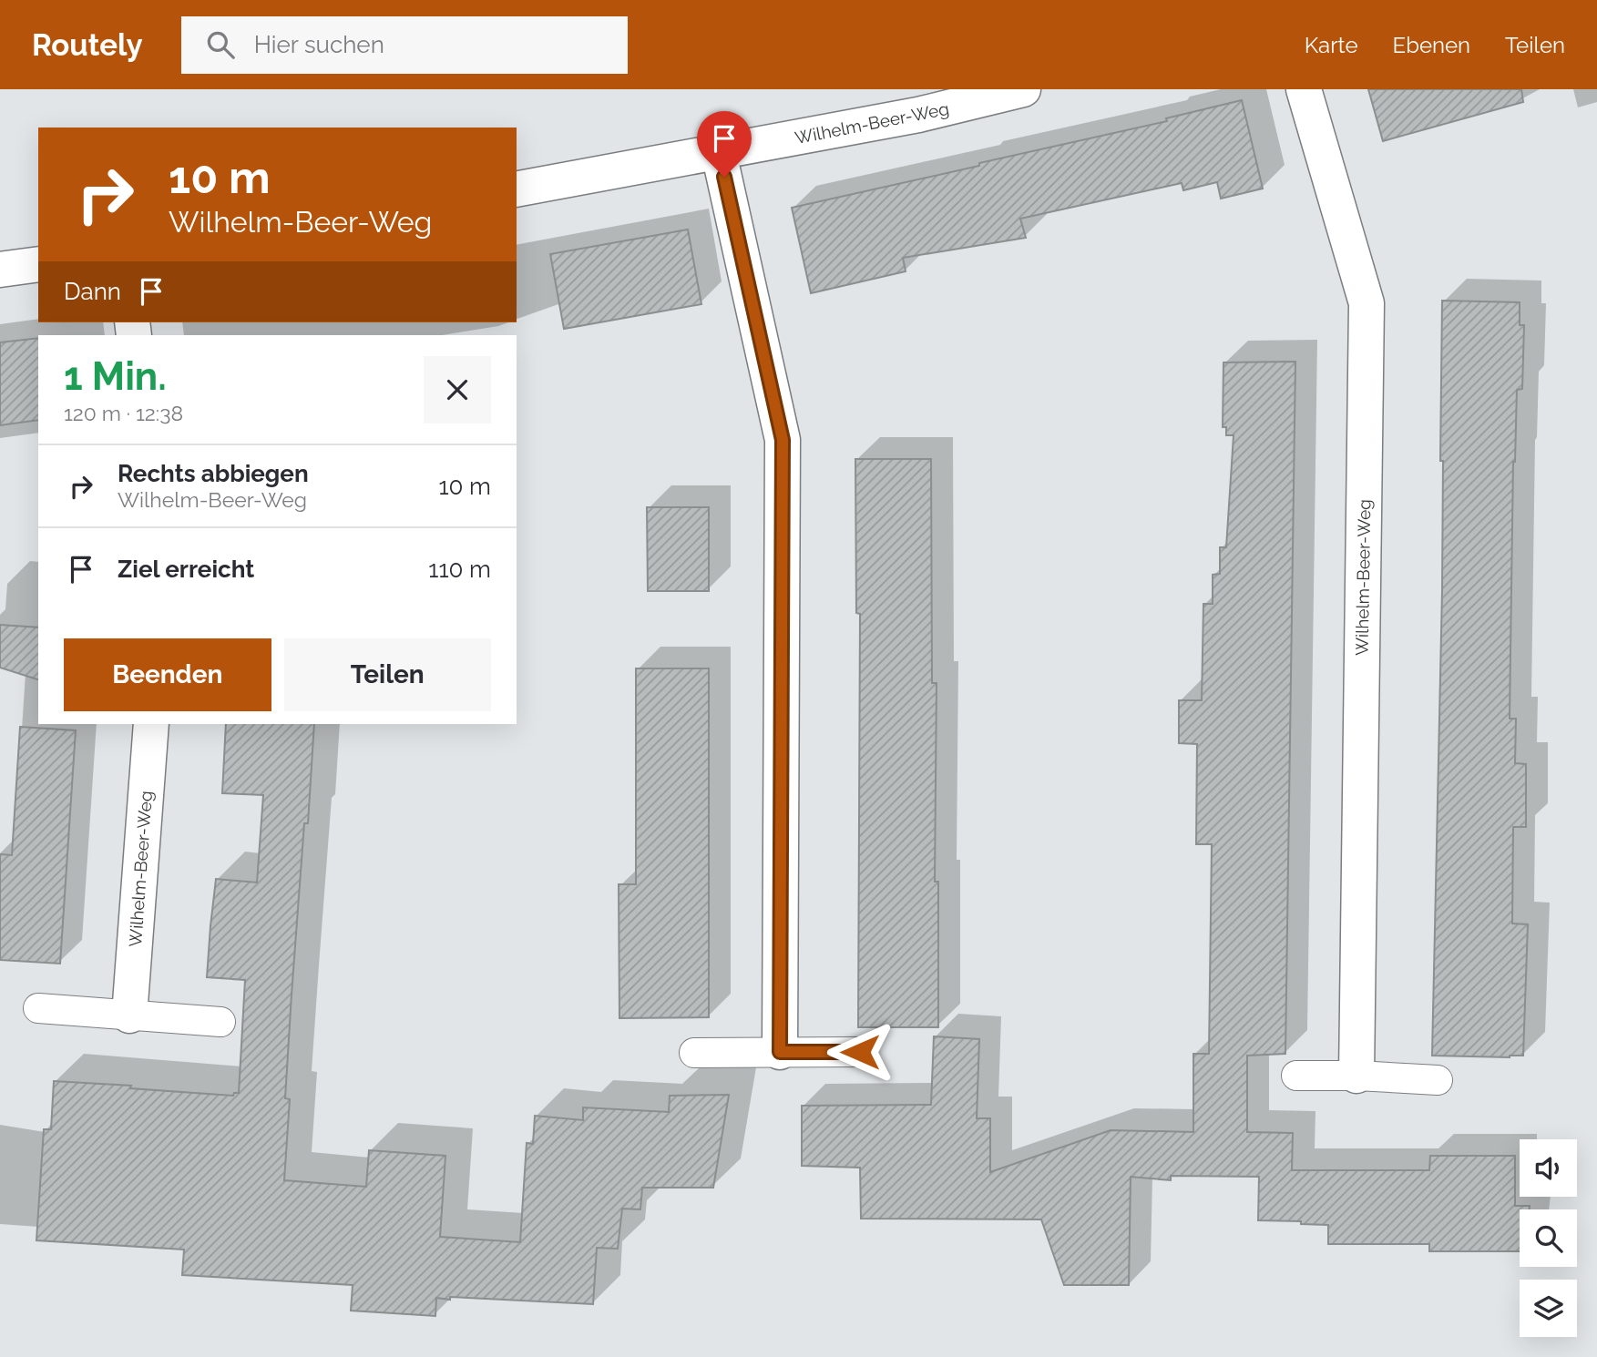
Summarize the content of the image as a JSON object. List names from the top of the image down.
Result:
{
  "streets": {
    "street": ["Wilhelm-Beer-Weg"]
  },
  "page": {
    "header": "Routely",
    "search": "Hier suchen",
    "nav": ["Karte", "Ebenen", "Teilen"],
    "turn": ["10 m", "Wilhelm-Beer-Weg"],
    "then": "Dann",
    "heading": ["1 Min.", "120 m · 12:38"],
    "list": [
      {
        "name": "Rechts abbiegen",
        "note": "Wilhelm-Beer-Weg",
        "value": "10 m"
      },
      {
        "name": "Ziel erreicht",
        "value": "110 m"
      }
    ],
    "buttons": ["Beenden", "Teilen"]
  }
}
